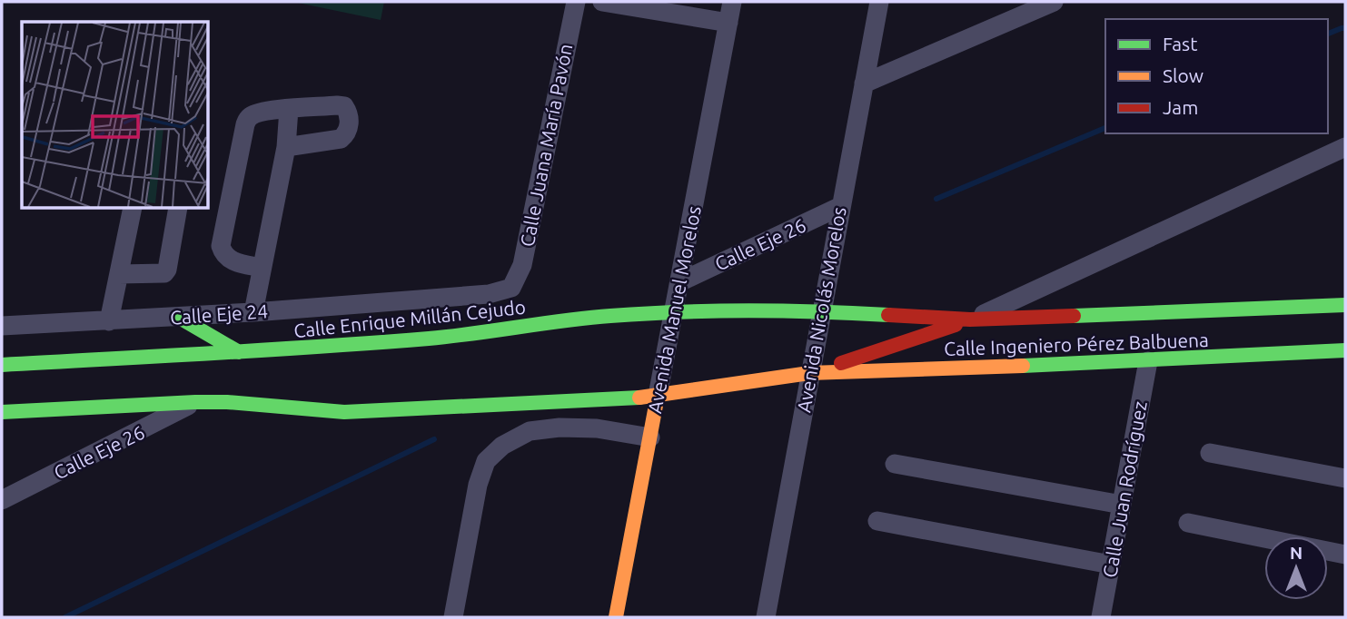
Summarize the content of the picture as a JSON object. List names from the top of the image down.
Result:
{
  "streets": {
    "main road": ["Avenida Manuel Morelos", "Calle Enrique Millán Cejudo", "Calle Ingeniero Pérez Balbuena"],
    "street": [
      "Calle Juana María Pavón",
      "Calle Eje 26",
      "Avenida Nicolás Morelos",
      "Calle Eje 24",
      "Calle Juan Rodríguez"
    ]
  },
  "crossings": [
    ["Calle Juana María Pavón", "Calle Eje 24"],
    ["Calle Eje 26", "Avenida Manuel Morelos"],
    ["Calle Eje 26", "Avenida Nicolás Morelos"],
    ["Avenida Manuel Morelos", "Calle Enrique Millán Cejudo"],
    ["Avenida Nicolás Morelos", "Calle Enrique Millán Cejudo"],
    ["Avenida Nicolás Morelos", "Calle Ingeniero Pérez Balbuena"],
    ["Calle Enrique Millán Cejudo", "Calle Ingeniero Pérez Balbuena"],
    ["Calle Ingeniero Pérez Balbuena", "Calle Juan Rodríguez"]
  ],
  "legend": ["Fast", "Slow", "Jam"],
  "north": "top"
}
